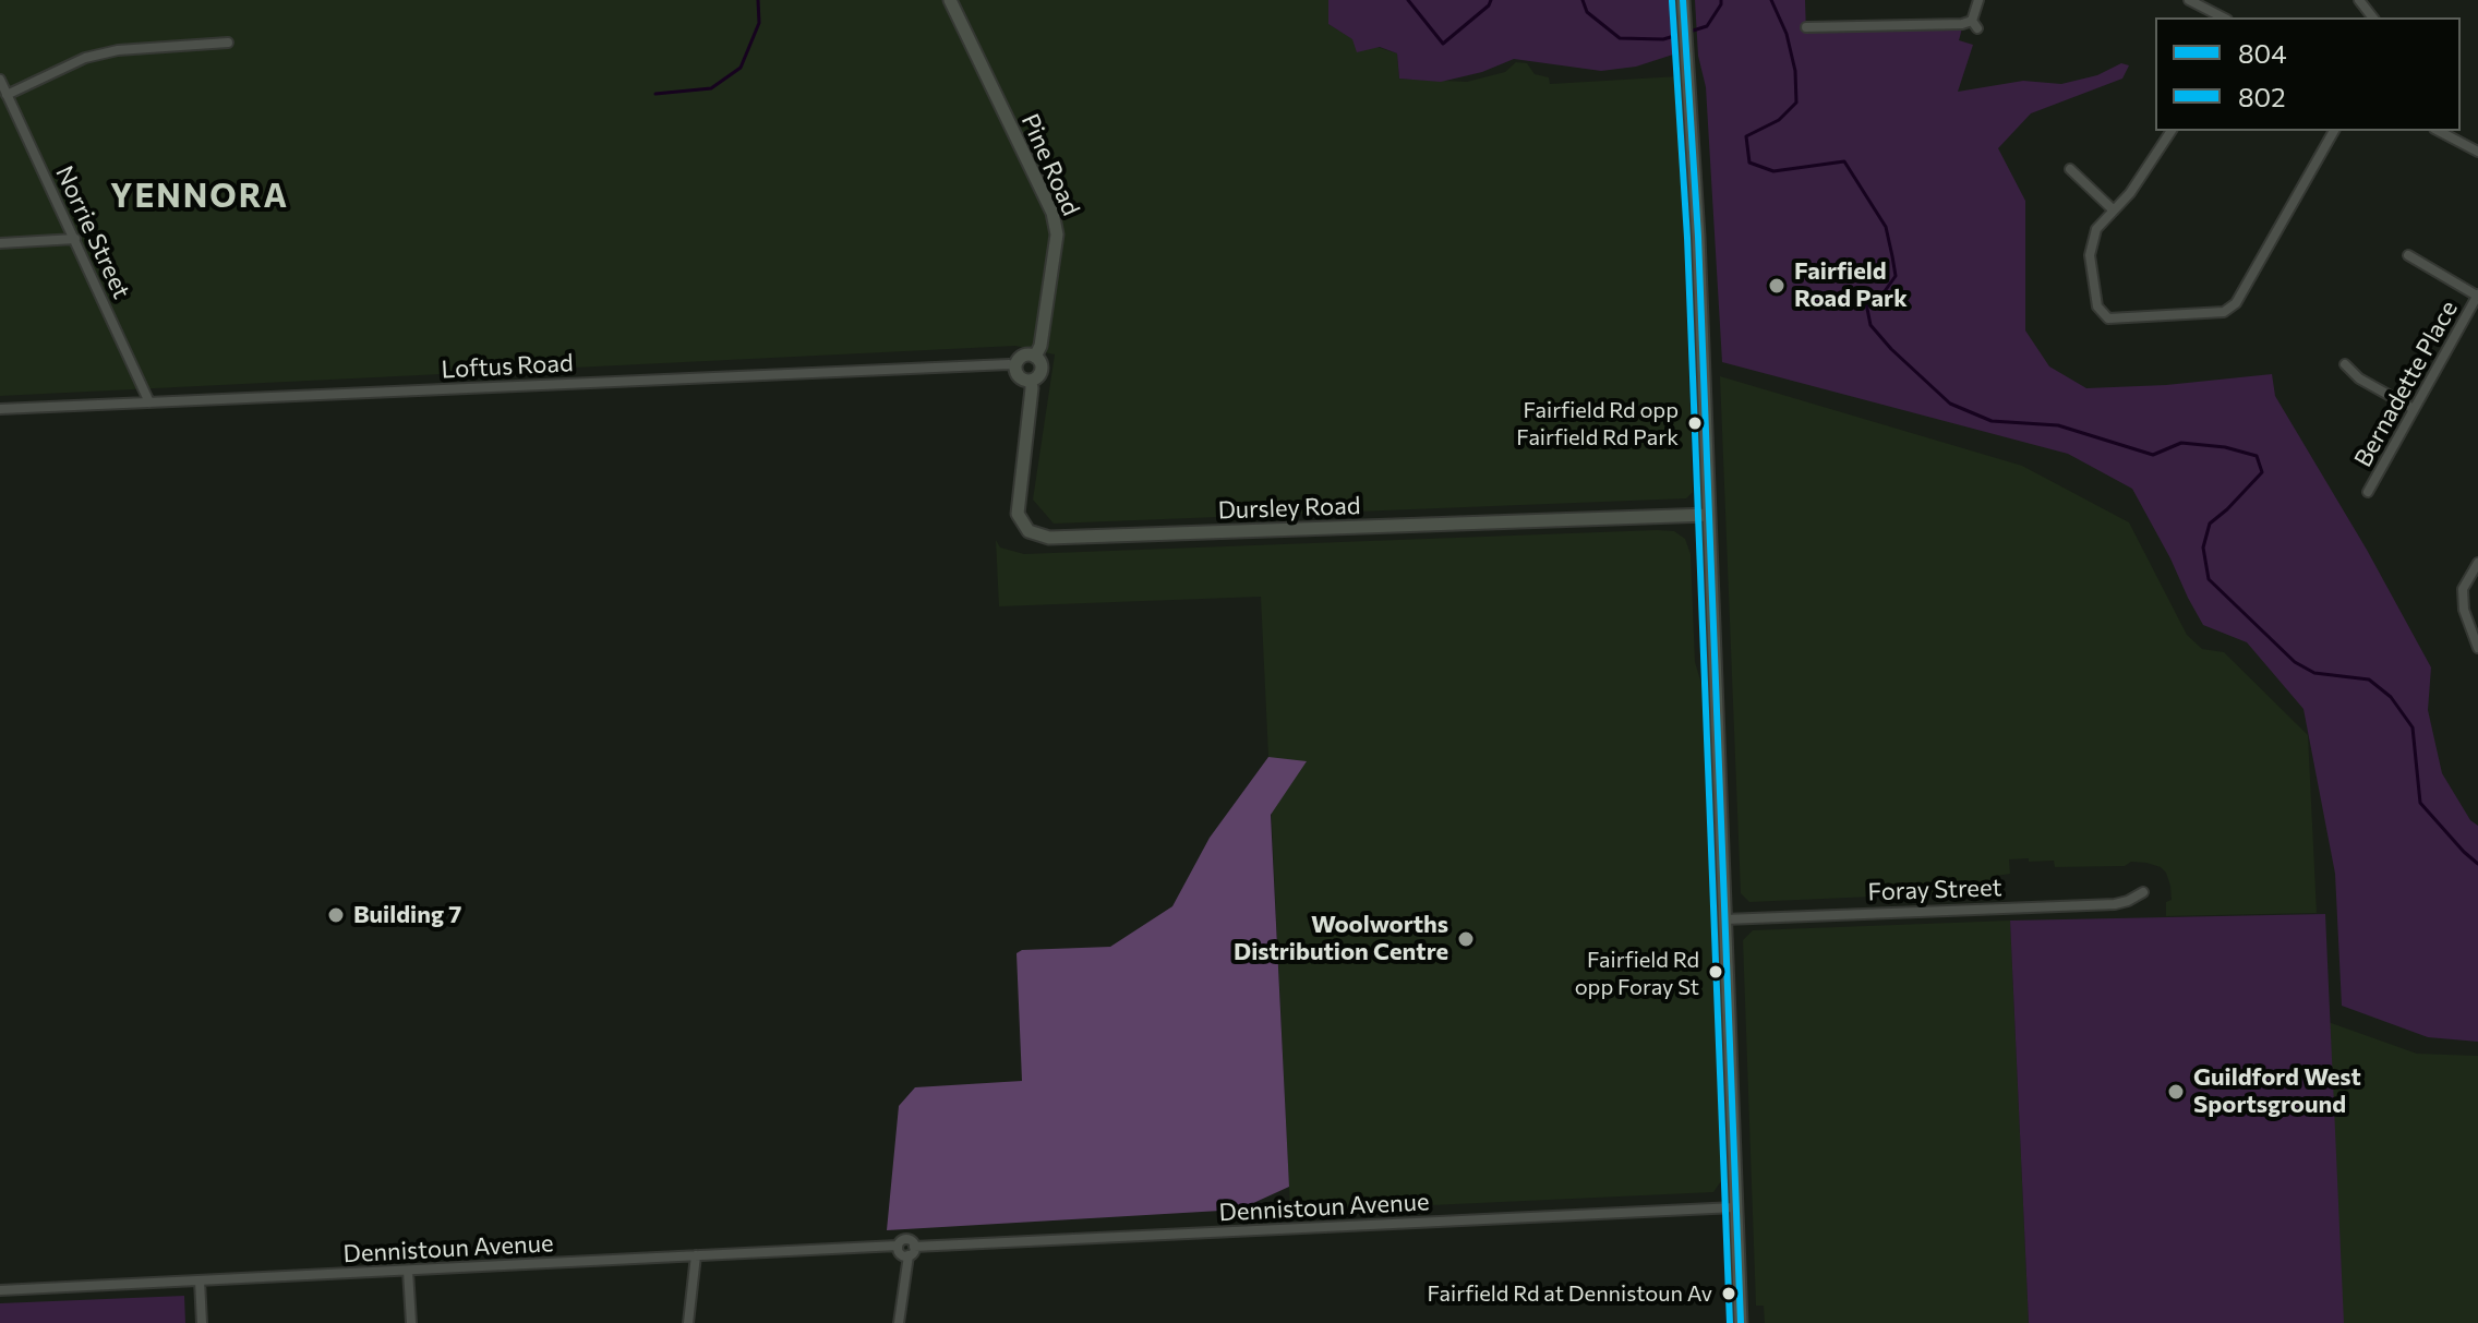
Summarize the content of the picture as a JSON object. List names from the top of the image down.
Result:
{
  "streets": {
    "main road": ["Pine Road", "Dursley Road"],
    "street": [
      "Norrie Street",
      "Loftus Road",
      "Bernadette Place",
      "Foray Street",
      "Dennistoun Avenue"
    ]
  },
  "crossings": [
    ["Pine Road", "Loftus Road"],
    ["Pine Road", "Dursley Road"],
    ["Norrie Street", "Loftus Road"],
    ["Loftus Road", "Dursley Road"]
  ],
  "districts": ["YENNORA"],
  "places": [
    "Fairfield Road Park",
    "Fairfield Rd opp Fairfield Rd Park",
    "Building 7",
    "Woolworths Distribution Centre",
    "Fairfield Rd opp Foray St",
    "Guildford West Sportsground",
    "Fairfield Rd at Dennistoun Av"
  ],
  "lines": ["transit line 804", "transit line 802"],
  "legend": ["804", "802"]
}
